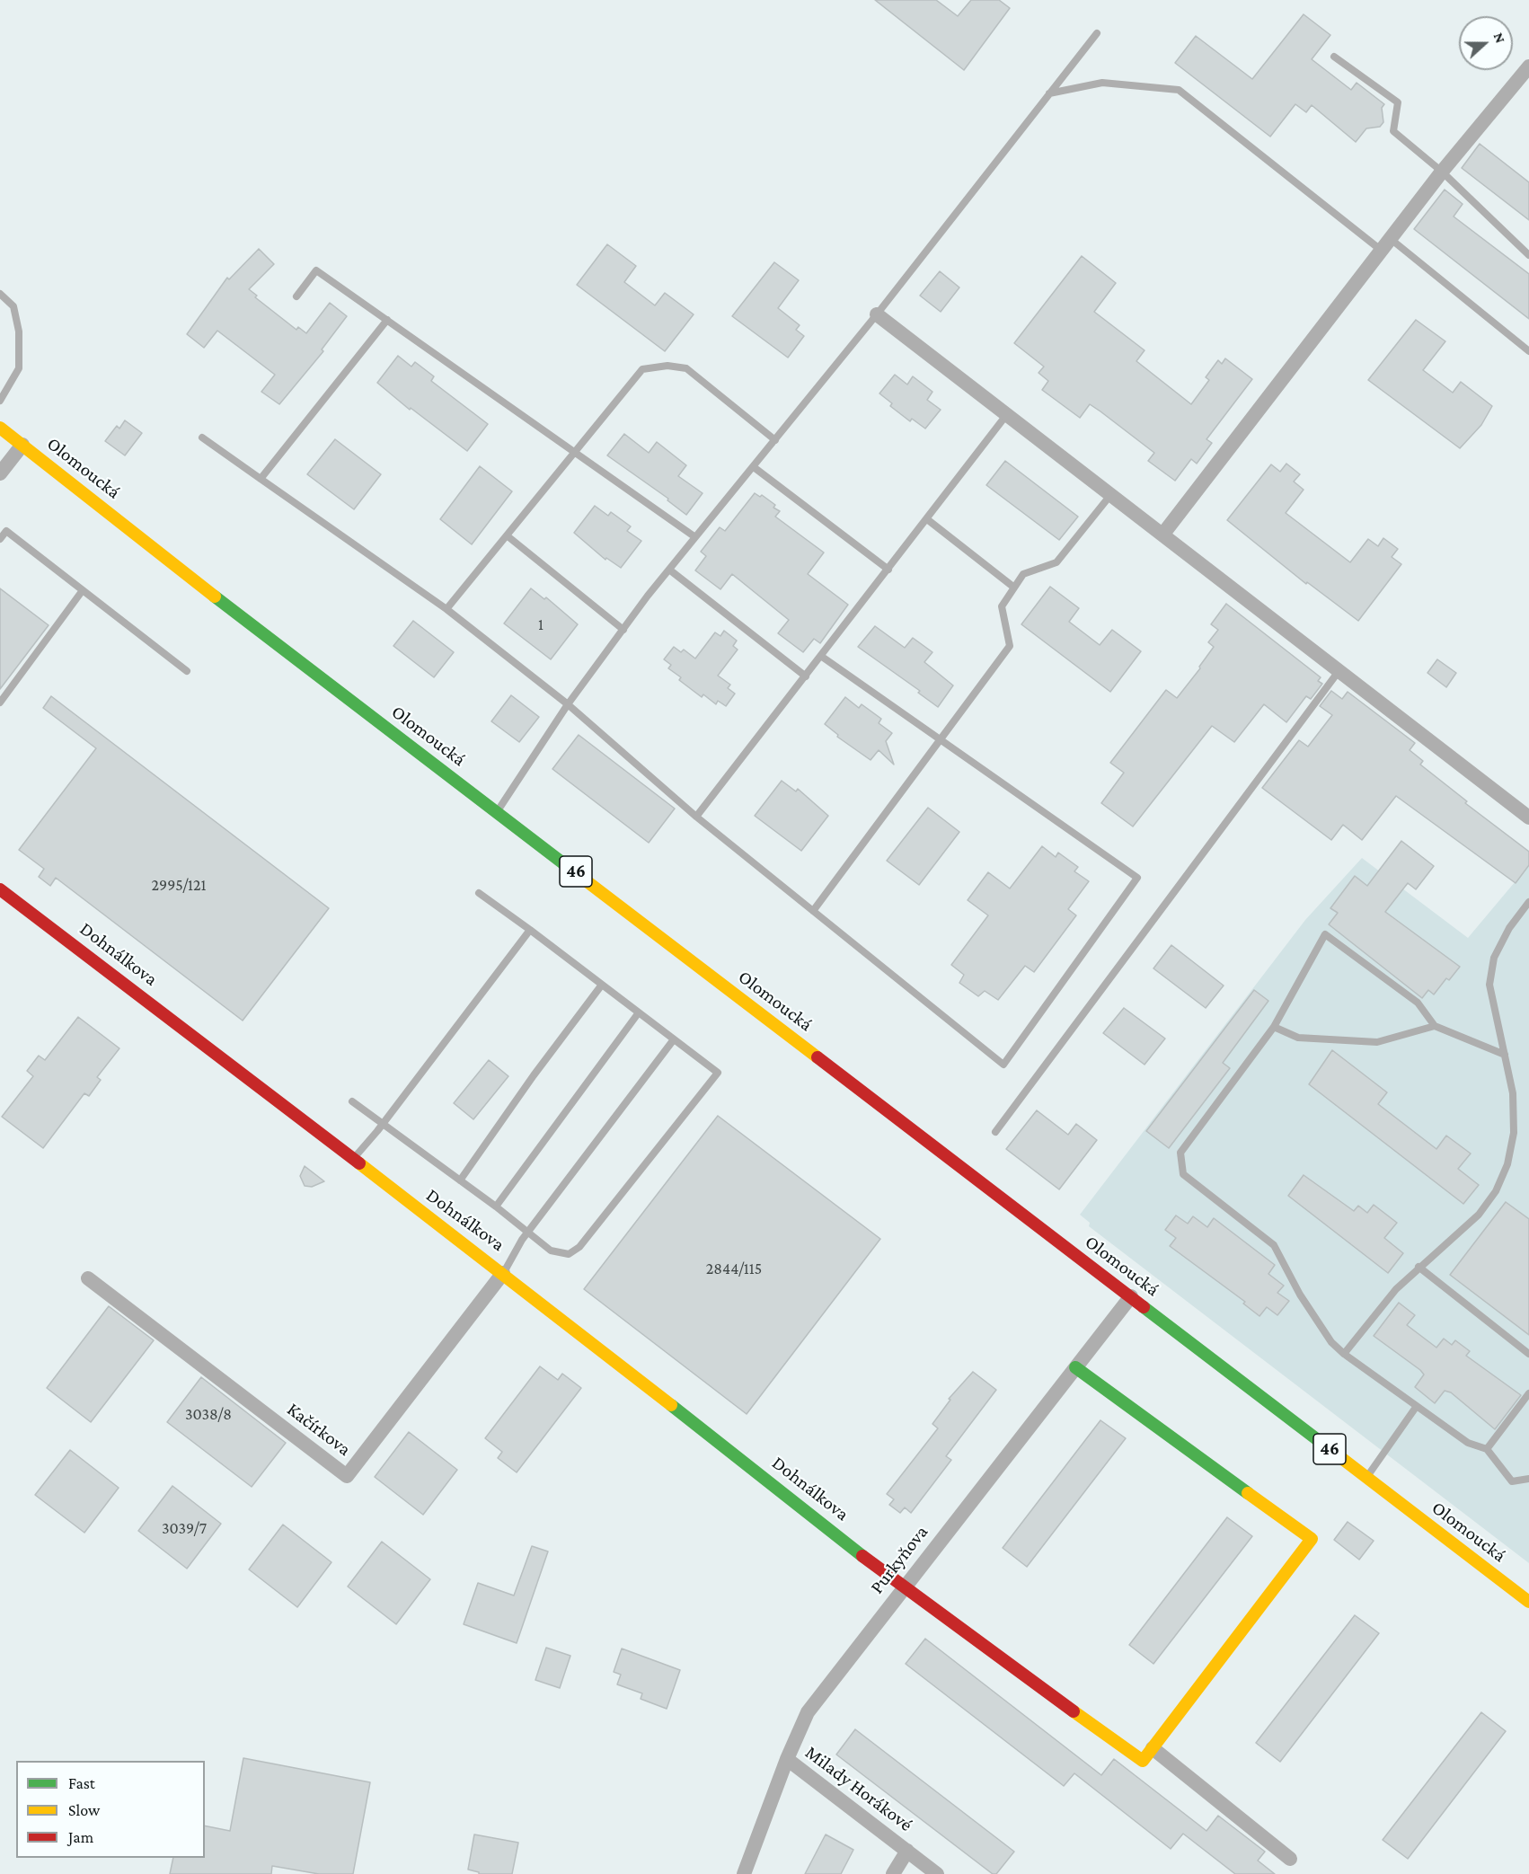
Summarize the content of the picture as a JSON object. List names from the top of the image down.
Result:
{
  "streets": {
    "street": [
      "Olomoucká",
      "46",
      "Dohnálkova",
      "Kačírkova",
      "Purkyňova",
      "Milady Horákové"
    ]
  },
  "crossings": [
    ["Olomoucká", "Purkyňova"],
    ["Dohnálkova", "Kačírkova"],
    ["Dohnálkova", "Purkyňova"],
    ["Purkyňova", "Milady Horákové"]
  ],
  "house_numbers": [
    "1",
    "2995/121",
    "2844/115",
    "3038/8",
    "3039/7"
  ],
  "legend": ["Fast", "Slow", "Jam"],
  "north": "right"
}
